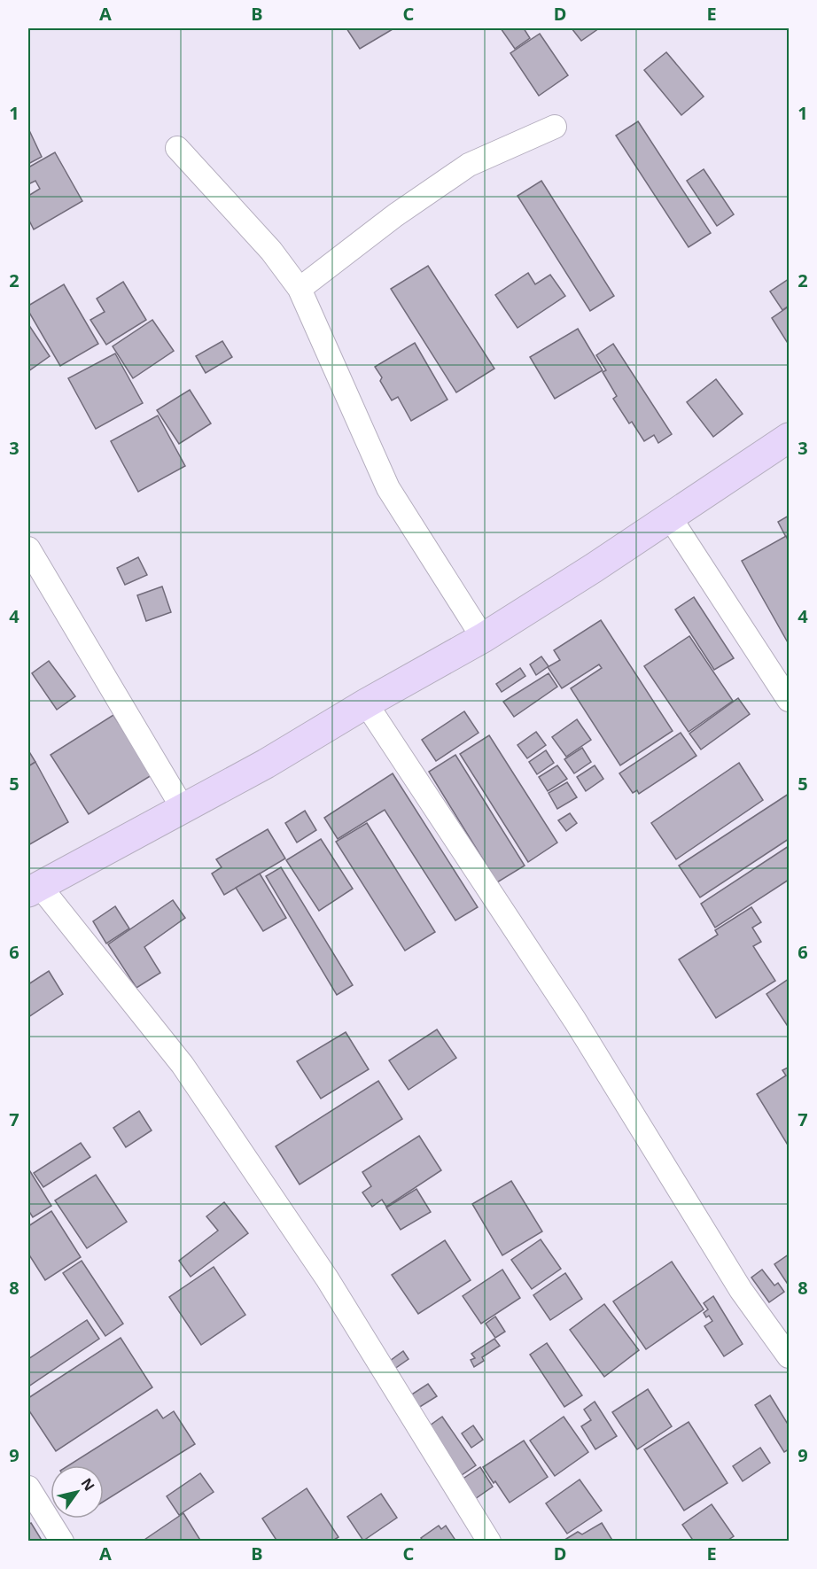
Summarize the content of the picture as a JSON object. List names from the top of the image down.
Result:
{
  "north": "top right",
  "grid": {
    "columns": [
      "A",
      "B",
      "C",
      "D",
      "E"
    ],
    "rows": [
      "1",
      "2",
      "3",
      "4",
      "5",
      "6",
      "7",
      "8",
      "9"
    ]
  }
}
